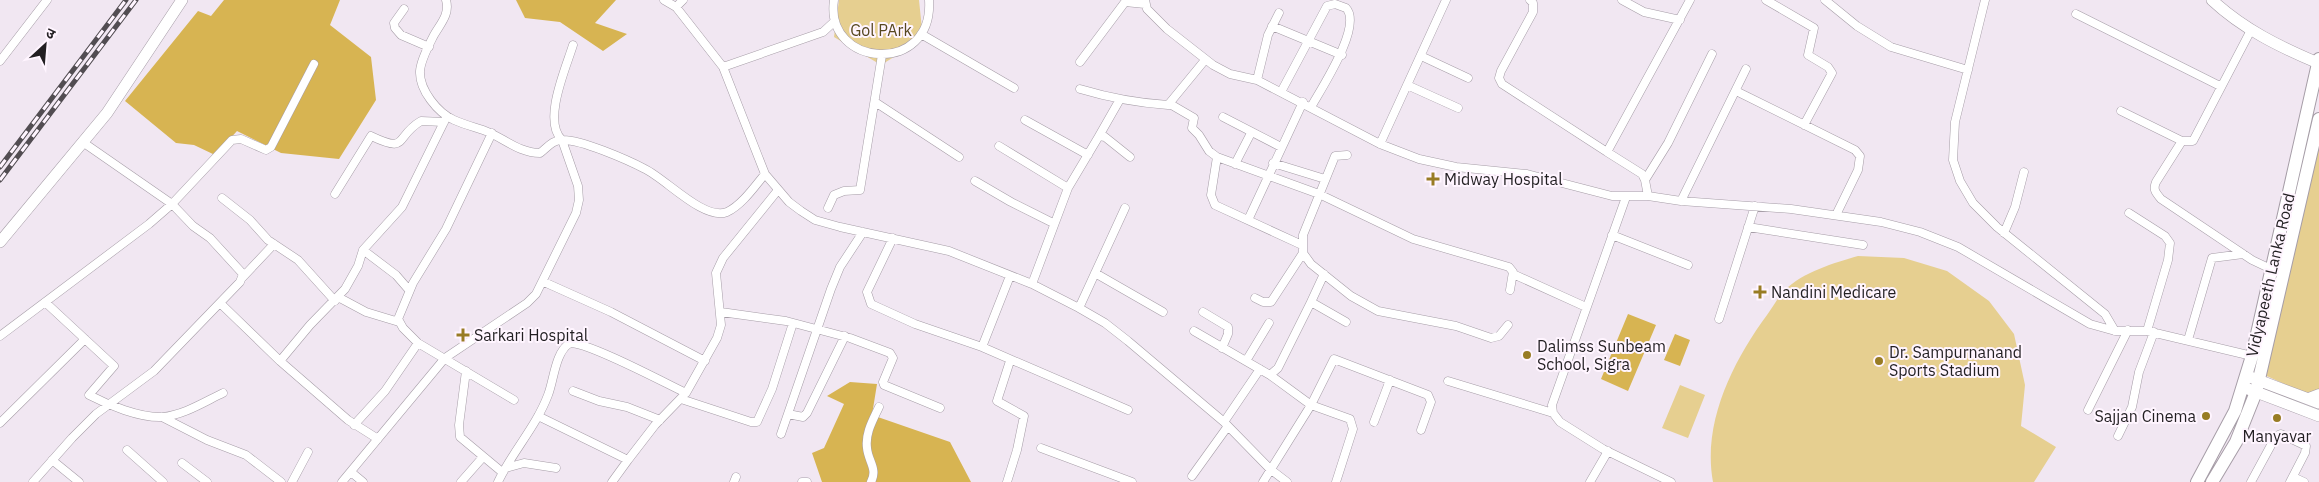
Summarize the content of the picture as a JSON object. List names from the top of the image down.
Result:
{
  "streets": {
    "main road": ["Vidyapeeth Lanka Road"]
  },
  "parks": ["Gol PArk"],
  "places": {
    "health": ["Midway Hospital", "Nandini Medicare", "Sarkari Hospital"],
    "other": [
      "Dalimss Sunbeam School, Sigra",
      "Dr. Sampurnanand Sports Stadium",
      "Sajjan Cinema",
      "Manyavar"
    ]
  },
  "north": "top right"
}
